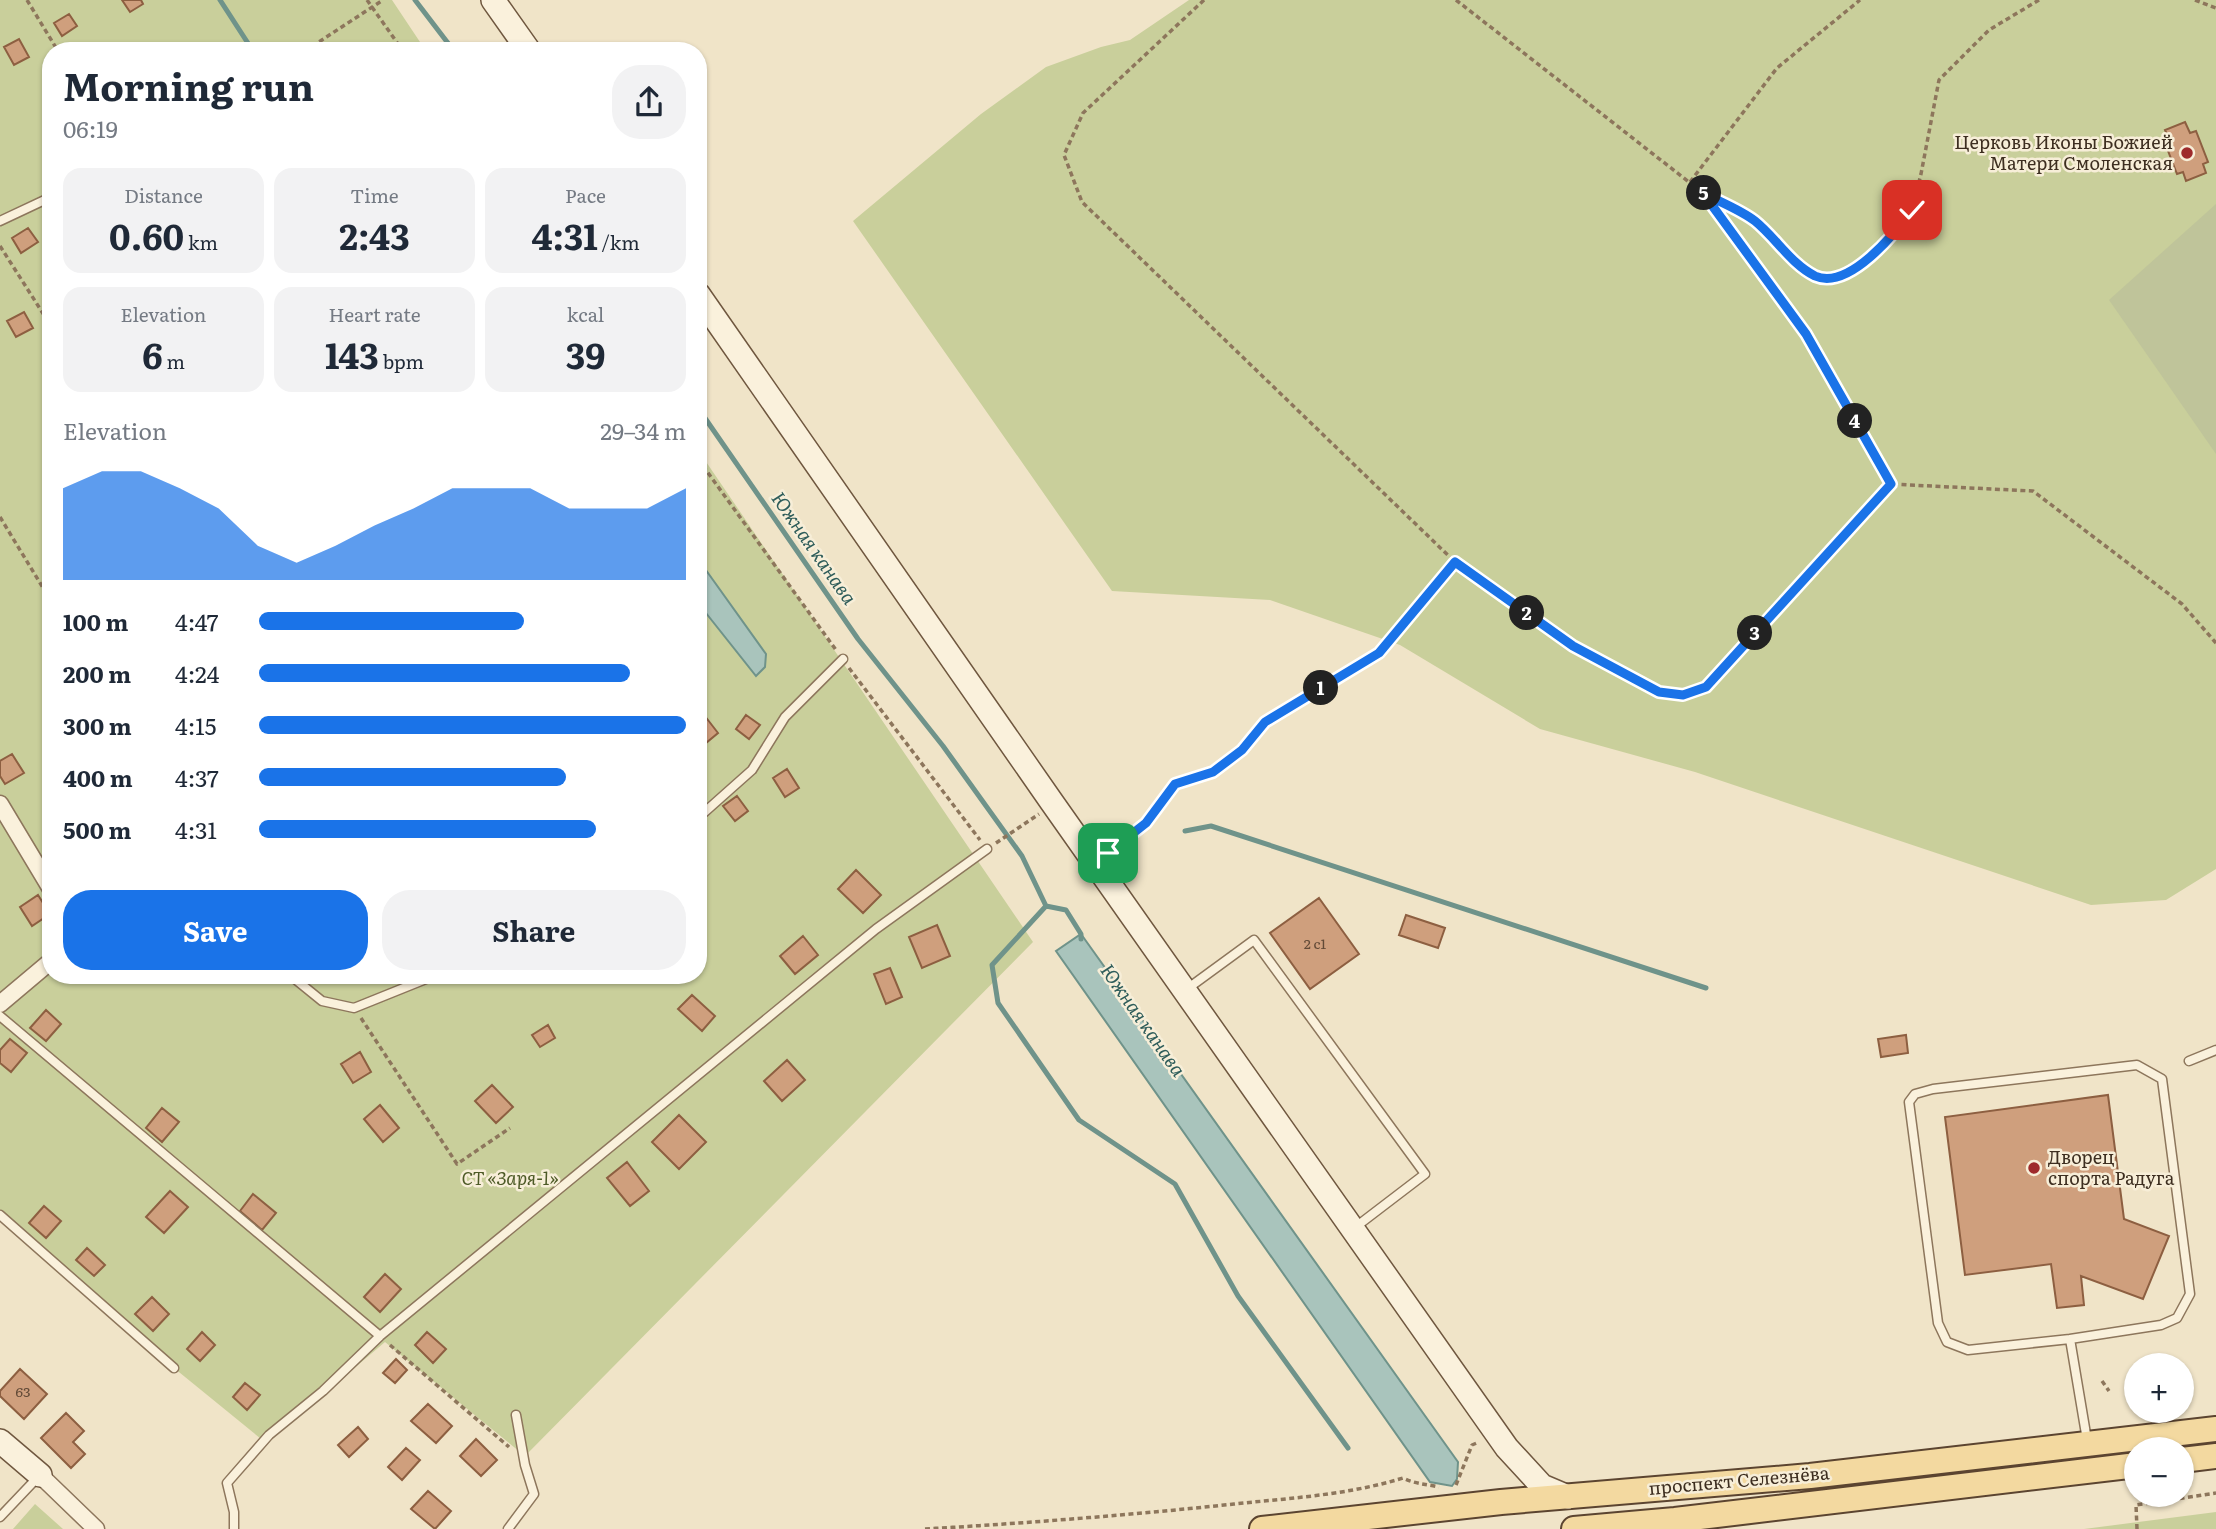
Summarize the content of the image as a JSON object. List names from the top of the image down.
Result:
{
  "streets": {
    "main road": ["проспект Селезнёва"]
  },
  "water": ["Южная канава"],
  "parks": ["СТ «Заря-1»"],
  "places": ["Церковь Иконы Божией Матери Смоленская", "Дворец спорта Радуга"],
  "house_numbers": ["2 с1", "63"],
  "page": {
    "heading": ["Morning run", "06:19"],
    "stats": [
      ["Distance", "0.60 km"],
      ["Time", "2:43"],
      ["Pace", "4:31 /km"],
      ["Elevation", "6 m"],
      ["Heart rate", "143 bpm"],
      ["kcal", "39"]
    ],
    "pins": [
      "5",
      "4",
      "2",
      "3",
      "1"
    ],
    "chart": ["Elevation", "29–34 m"],
    "list": [
      {
        "name": "100 m",
        "note": "4:47"
      },
      {
        "name": "200 m",
        "note": "4:24"
      },
      {
        "name": "300 m",
        "note": "4:15"
      },
      {
        "name": "400 m",
        "note": "4:37"
      },
      {
        "name": "500 m",
        "note": "4:31"
      }
    ],
    "buttons": ["Save", "Share"],
    "map_buttons": ["+", "−"]
  }
}
